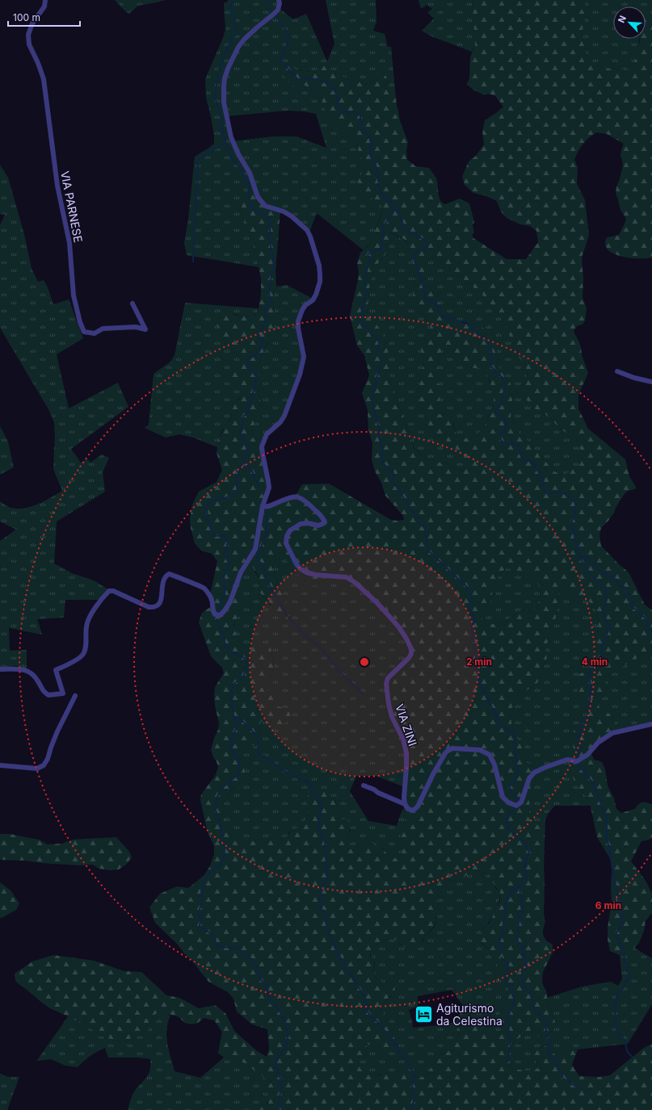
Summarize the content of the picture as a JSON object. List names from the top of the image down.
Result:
{
  "streets": {
    "street": ["VIA PARNESE", "VIA ZINI"]
  },
  "places": {
    "hotel": ["Agiturismo da Celestina"]
  },
  "scale_bar": "100 m",
  "north": "top left",
  "rings": ["2 min", "4 min", "6 min"]
}
